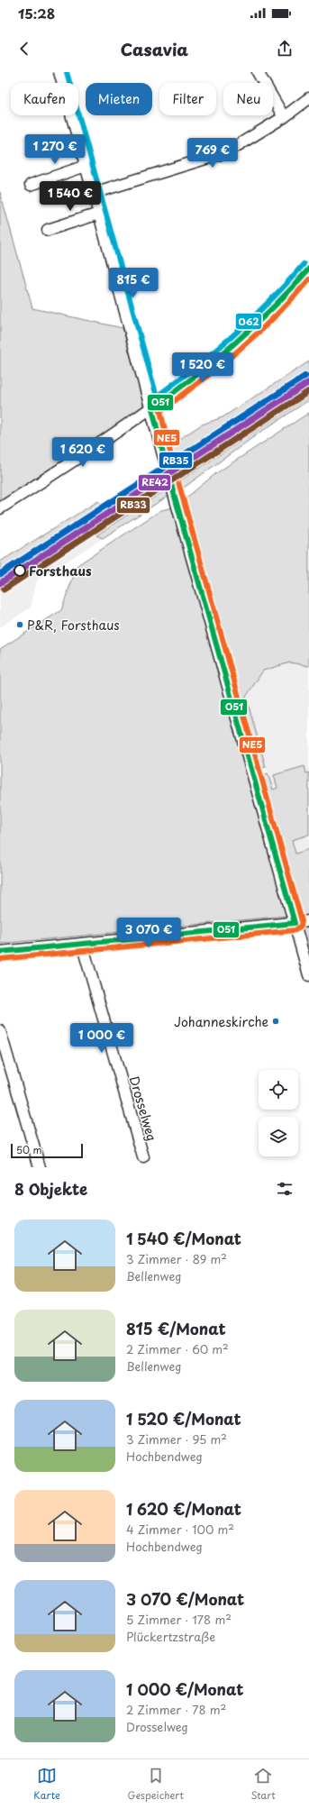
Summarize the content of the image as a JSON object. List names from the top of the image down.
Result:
{
  "streets": {
    "street": ["Drosselweg"]
  },
  "places": ["Forsthaus", "P&R, Forsthaus", "Johanneskirche"],
  "lines": [
    "transit line 062",
    "transit line 051",
    "transit line NE5",
    "transit line RB35",
    "transit line RE42",
    "transit line RB33"
  ],
  "scale_bar": "50 m",
  "page": {
    "status": "15:28",
    "header": "Casavia",
    "chip": [
      "Kaufen",
      "Mieten",
      "Filter",
      "Neu"
    ],
    "price": [
      "1 270 €",
      "769 €",
      "1 540 €",
      "815 €",
      "1 520 €",
      "1 620 €",
      "3 070 €",
      "1 000 €"
    ],
    "scale": "50 m",
    "heading": "8 Objekte",
    "list": [
      {
        "name": "1 540 €/Monat",
        "note": "3 Zimmer · 89 m² · Bellenweg"
      },
      {
        "name": "815 €/Monat",
        "note": "2 Zimmer · 60 m² · Bellenweg"
      },
      {
        "name": "1 520 €/Monat",
        "note": "3 Zimmer · 95 m² · Hochbendweg"
      },
      {
        "name": "1 620 €/Monat",
        "note": "4 Zimmer · 100 m² · Hochbendweg"
      },
      {
        "name": "3 070 €/Monat",
        "note": "5 Zimmer · 178 m² · Plückertzstraße"
      },
      {
        "name": "1 000 €/Monat",
        "note": "2 Zimmer · 78 m² · Drosselweg"
      }
    ],
    "tabs": ["Karte", "Gespeichert", "Start"]
  }
}
